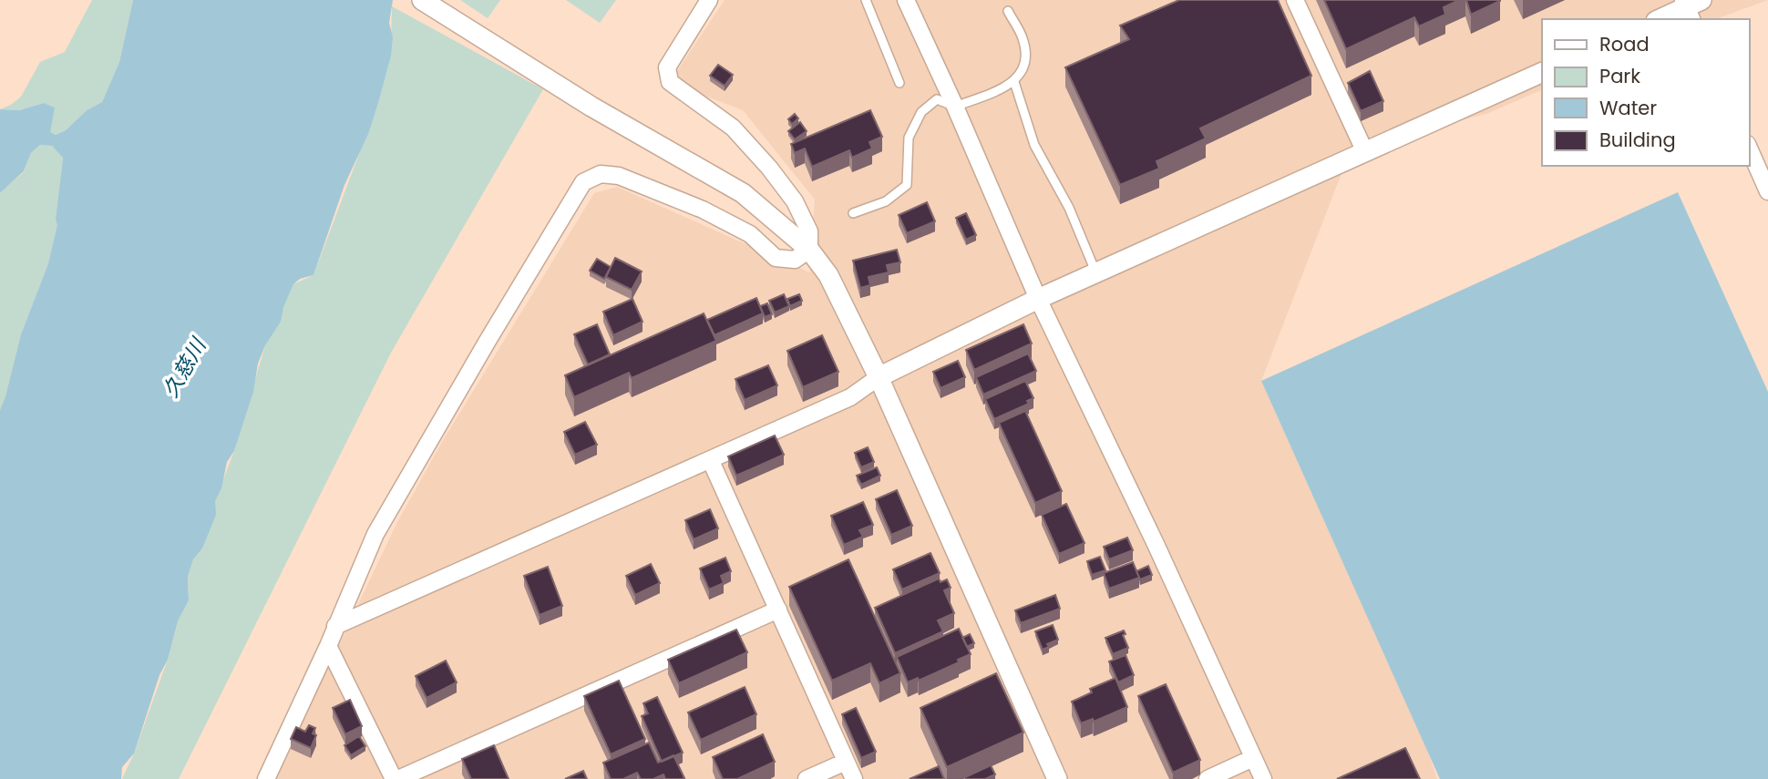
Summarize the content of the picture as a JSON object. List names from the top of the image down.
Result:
{
  "water": ["久慈川"],
  "legend": [
    "Road",
    "Park",
    "Water",
    "Building"
  ]
}
